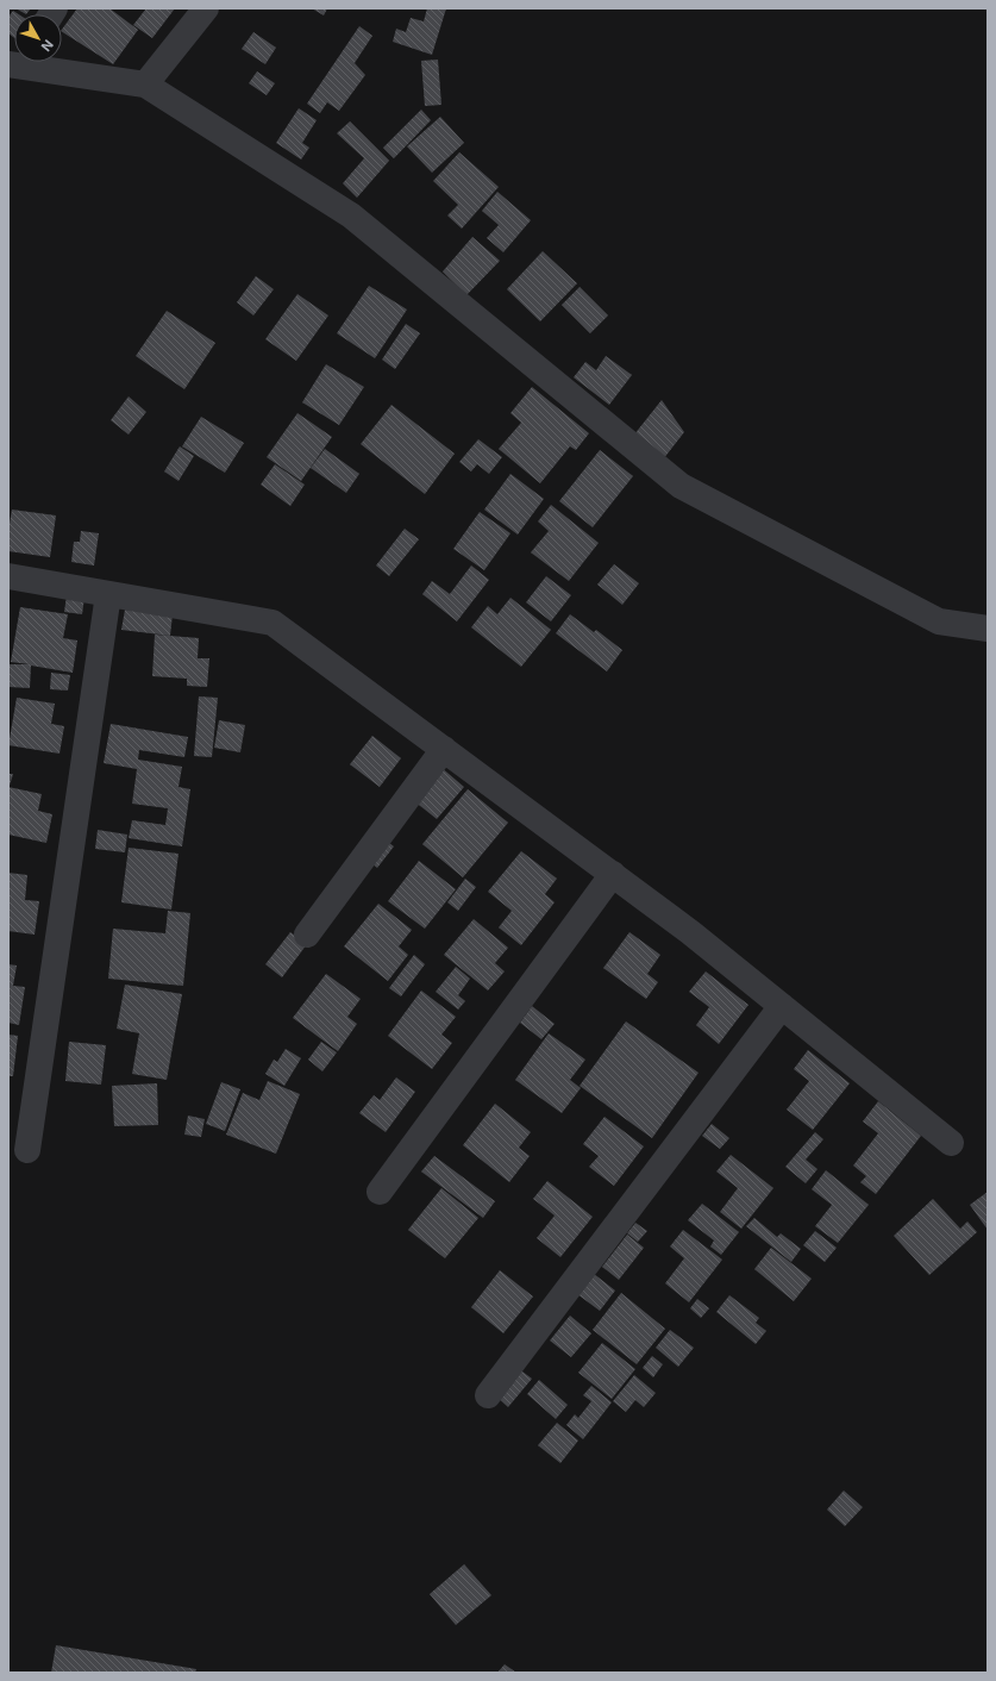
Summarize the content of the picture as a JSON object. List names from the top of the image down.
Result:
{
  "north": "bottom right"
}
